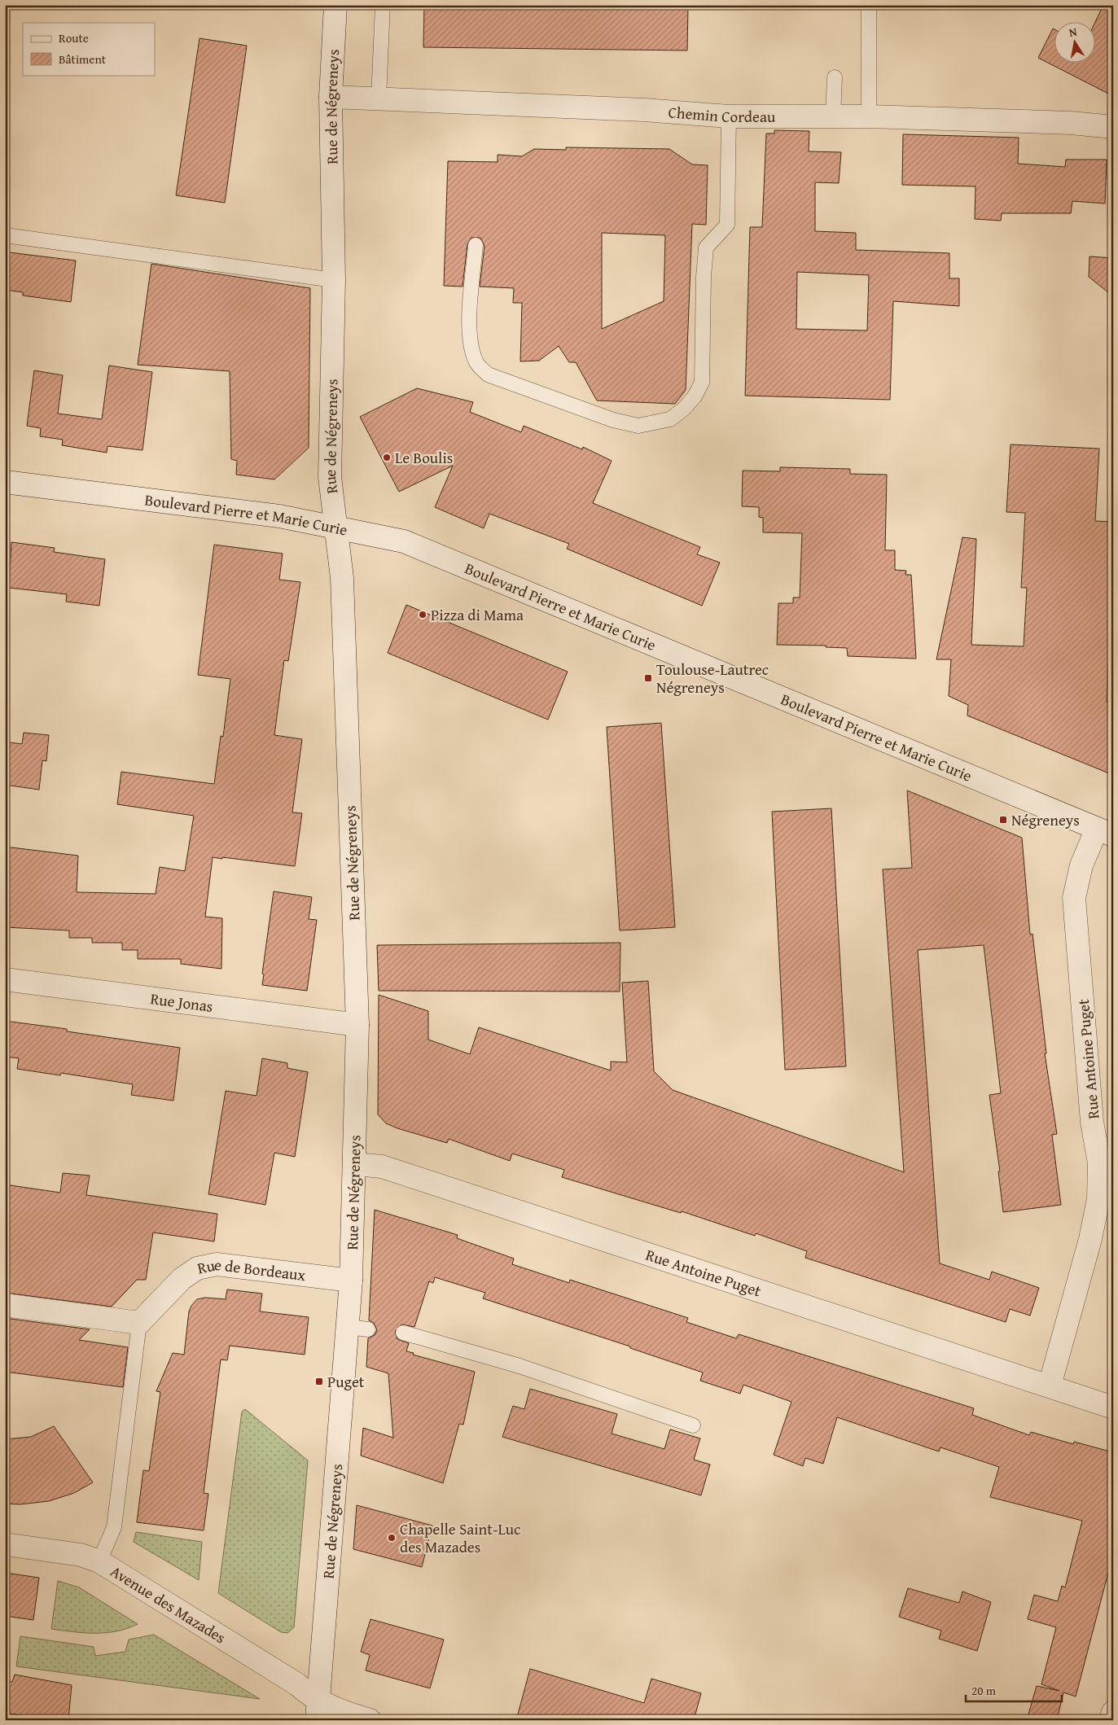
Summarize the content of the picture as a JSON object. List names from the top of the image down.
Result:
{
  "streets": {
    "street": [
      "Rue de Négreneys",
      "Chemin Cordeau",
      "Boulevard Pierre et Marie Curie",
      "Rue Jonas",
      "Rue Antoine Puget",
      "Rue de Bordeaux",
      "Avenue des Mazades"
    ]
  },
  "crossings": [
    ["Rue de Négreneys", "Chemin Cordeau"],
    ["Rue de Négreneys", "Boulevard Pierre et Marie Curie"],
    ["Rue de Négreneys", "Rue Jonas"],
    ["Rue de Négreneys", "Rue Antoine Puget"],
    ["Rue de Négreneys", "Rue de Bordeaux"],
    ["Rue de Négreneys", "Avenue des Mazades"],
    ["Boulevard Pierre et Marie Curie", "Rue Antoine Puget"]
  ],
  "places": {
    "other": ["Le Boulis", "Pizza di Mama", "Chapelle Saint-Luc des Mazades"],
    "transit": ["Toulouse-Lautrec Négreneys", "Négreneys", "Puget"]
  },
  "legend": ["Route", "Bâtiment"],
  "scale_bar": "20 m",
  "north": "top"
}
